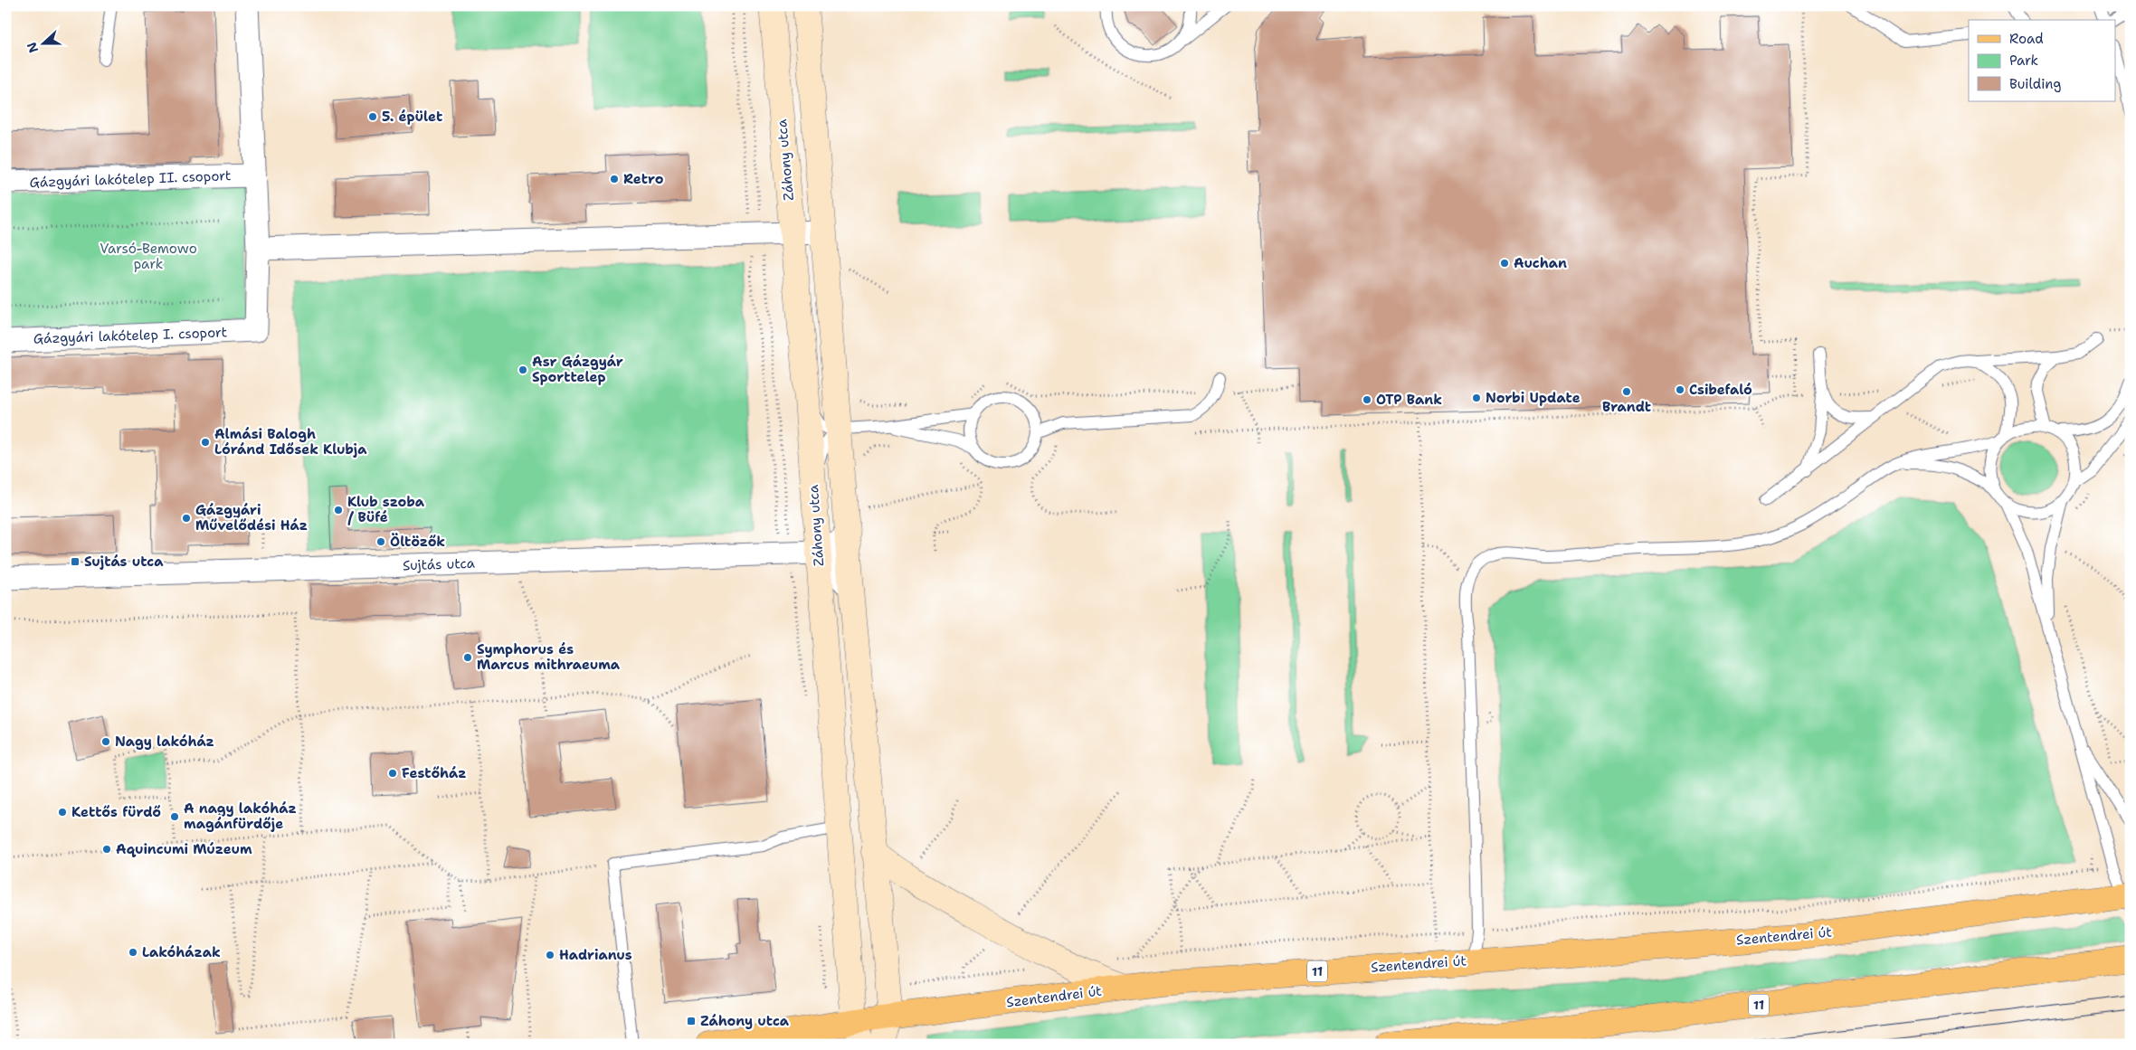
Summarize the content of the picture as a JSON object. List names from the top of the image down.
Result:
{
  "streets": {
    "main road": ["Záhony utca", "Szentendrei út", "11"],
    "street": ["Gázgyári lakótelep II. csoport", "Gázgyári lakótelep I. csoport", "Sujtás utca"]
  },
  "crossings": [
    ["Záhony utca", "Sujtás utca"],
    ["Záhony utca", "Szentendrei út"]
  ],
  "parks": ["Varsó-Bemowo park"],
  "places": {
    "other": [
      "5. épület",
      "Retro",
      "Auchan",
      "Asr Gázgyár Sporttelep",
      "Csibefaló",
      "Brandt",
      "Norbi Update",
      "OTP Bank",
      "Almási Balogh Lóránd Idősek Klubja",
      "Klub szoba / Büfé",
      "Gázgyári Művelődési Ház",
      "Öltözők",
      "Symphorus és Marcus mithraeuma",
      "Nagy lakóház",
      "Festőház",
      "Kettős fürdő",
      "A nagy lakóház magánfürdője",
      "Aquincumi Múzeum",
      "Lakóházak",
      "Hadrianus"
    ],
    "transit": ["Sujtás utca", "Záhony utca"]
  },
  "legend": ["Road", "Park", "Building"],
  "north": "left"
}
